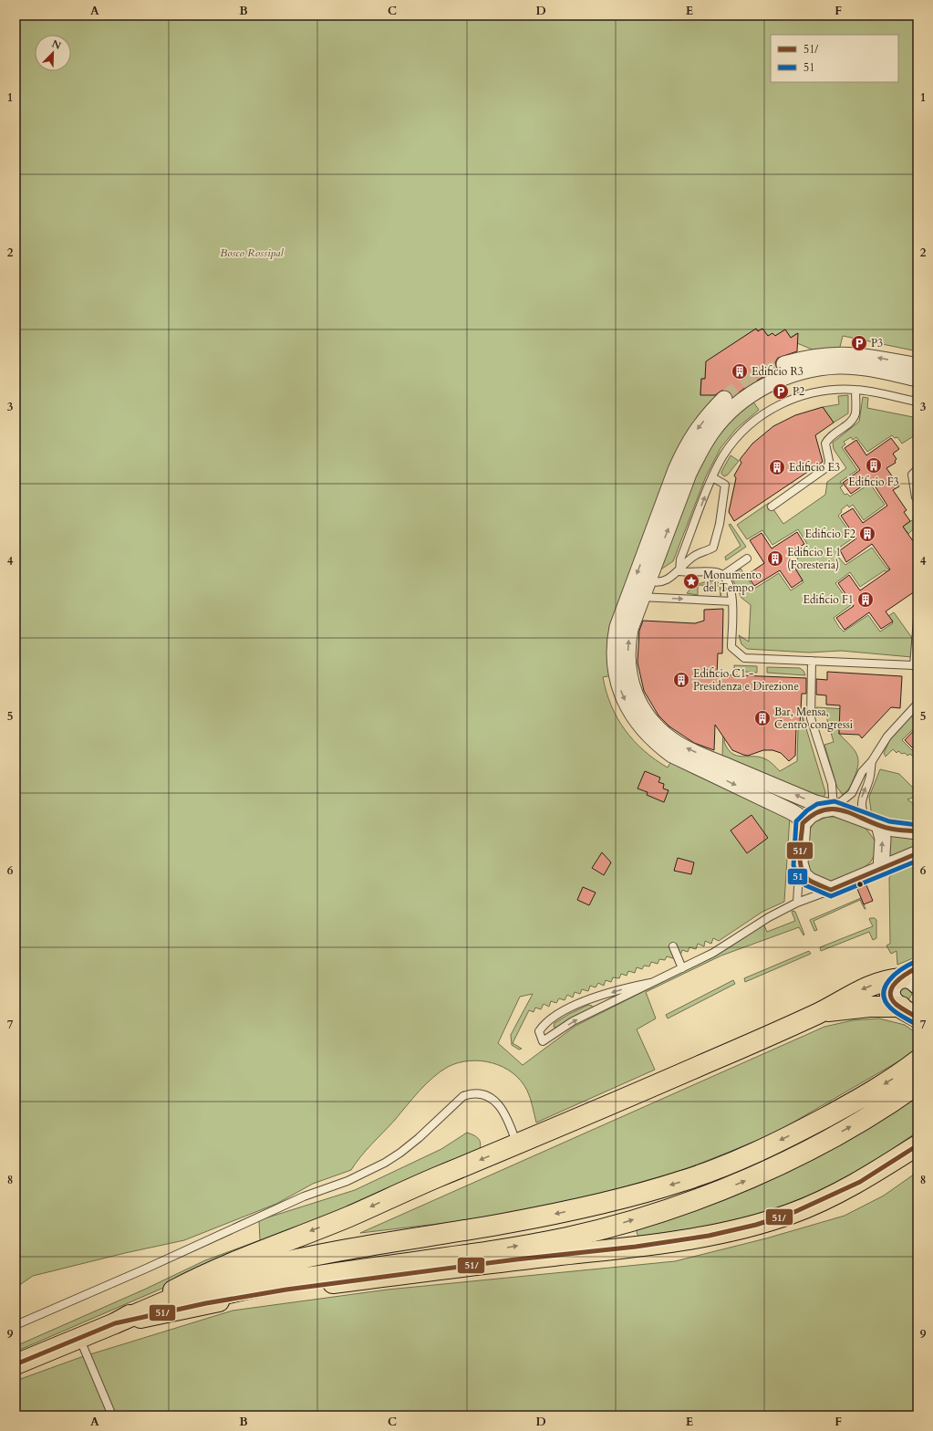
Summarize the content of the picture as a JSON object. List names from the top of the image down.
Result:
{
  "parks": ["Bosco Rossipal"],
  "places": {
    "parking": ["P3", "P2"],
    "building": [
      "Edificio R3",
      "Edificio F3",
      "Edificio E3",
      "Edificio F2",
      "Edificio E 1 (Foresteria)",
      "Edificio F1",
      "Edificio C1 - Presidenza e Direzione",
      "Bar, Mensa, Centro congressi"
    ],
    "place": ["Monumento del Tempo"]
  },
  "lines": ["transit line 51", "transit line 51/"],
  "legend": ["51/", "51"],
  "north": "top right",
  "grid": {
    "columns": [
      "A",
      "B",
      "C",
      "D",
      "E",
      "F"
    ],
    "rows": [
      "1",
      "2",
      "3",
      "4",
      "5",
      "6",
      "7",
      "8",
      "9"
    ]
  }
}
